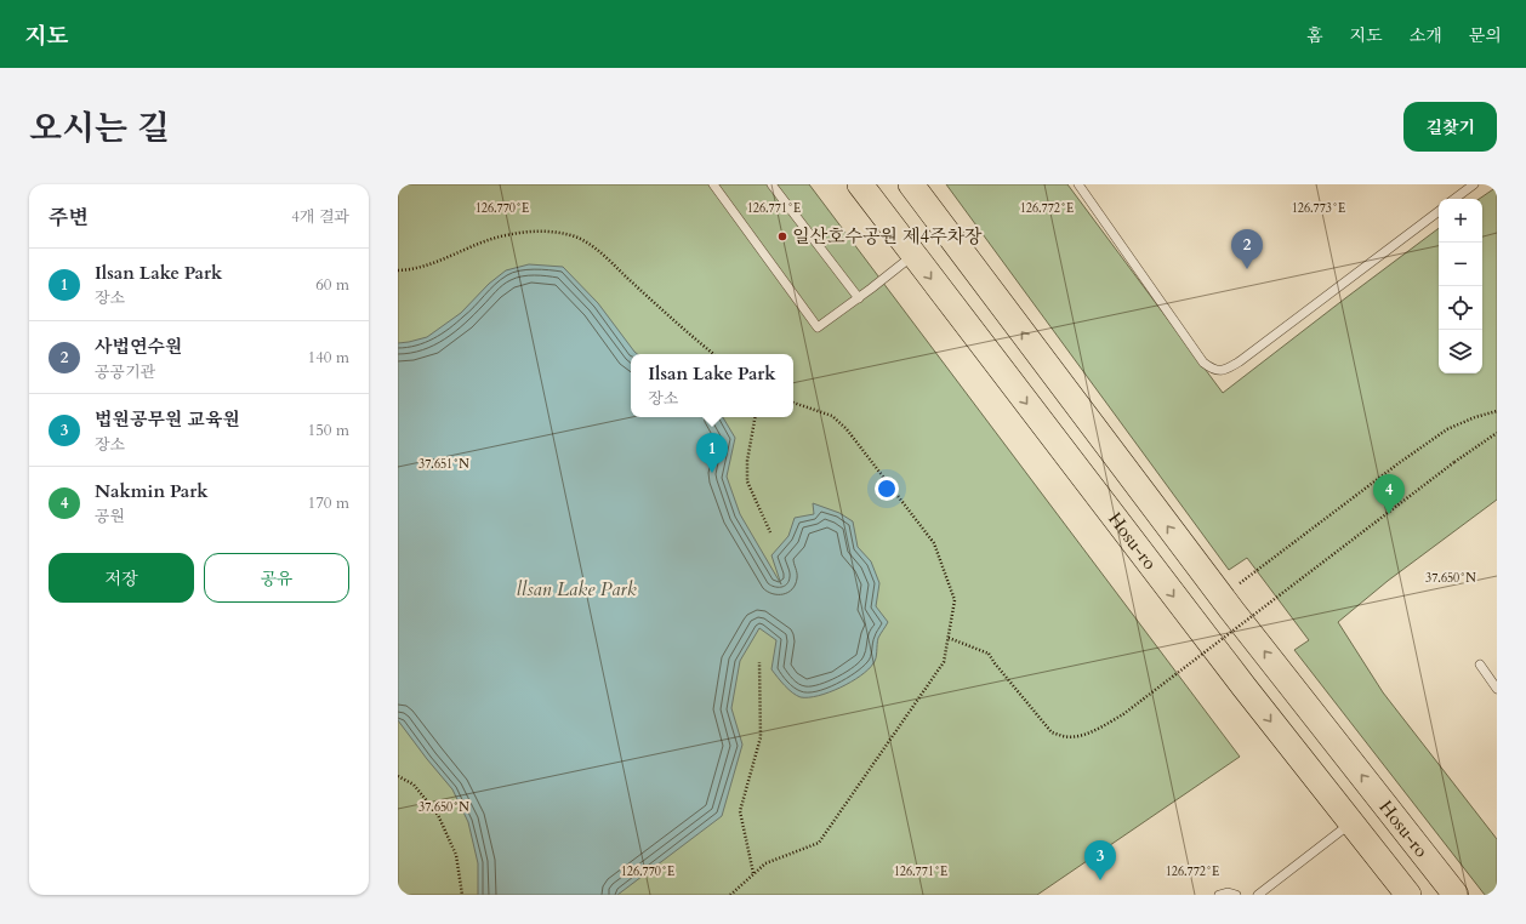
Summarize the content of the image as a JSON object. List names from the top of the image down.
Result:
{
  "streets": {
    "main road": ["Hosu-ro"]
  },
  "water": ["llsan Lake Park"],
  "places": ["일산호수공원 제4주차장"],
  "page": {
    "header": "지도",
    "nav": [
      "홈",
      "지도",
      "소개",
      "문의"
    ],
    "title": "오시는 길",
    "buttons": [
      "길찾기",
      ["저장", "공유"]
    ],
    "heading": ["주변", "4개 결과"],
    "map_buttons": ["+", "−"],
    "pins": [
      "2",
      "1",
      "4",
      "3"
    ],
    "list": [
      {
        "mark": "1",
        "name": "Ilsan Lake Park",
        "note": "장소",
        "value": "60 m"
      },
      {
        "mark": "2",
        "name": "사법연수원",
        "note": "공공기관",
        "value": "140 m"
      },
      {
        "mark": "3",
        "name": "법원공무원 교육원",
        "note": "장소",
        "value": "150 m"
      },
      {
        "mark": "4",
        "name": "Nakmin Park",
        "note": "공원",
        "value": "170 m"
      }
    ],
    "popup": ["Ilsan Lake Park", "장소"]
  },
  "coordinates": [
    "126.770°E",
    "126.771°E",
    "126.772°E",
    "126.773°E",
    "37.651°N",
    "37.650°N"
  ]
}
